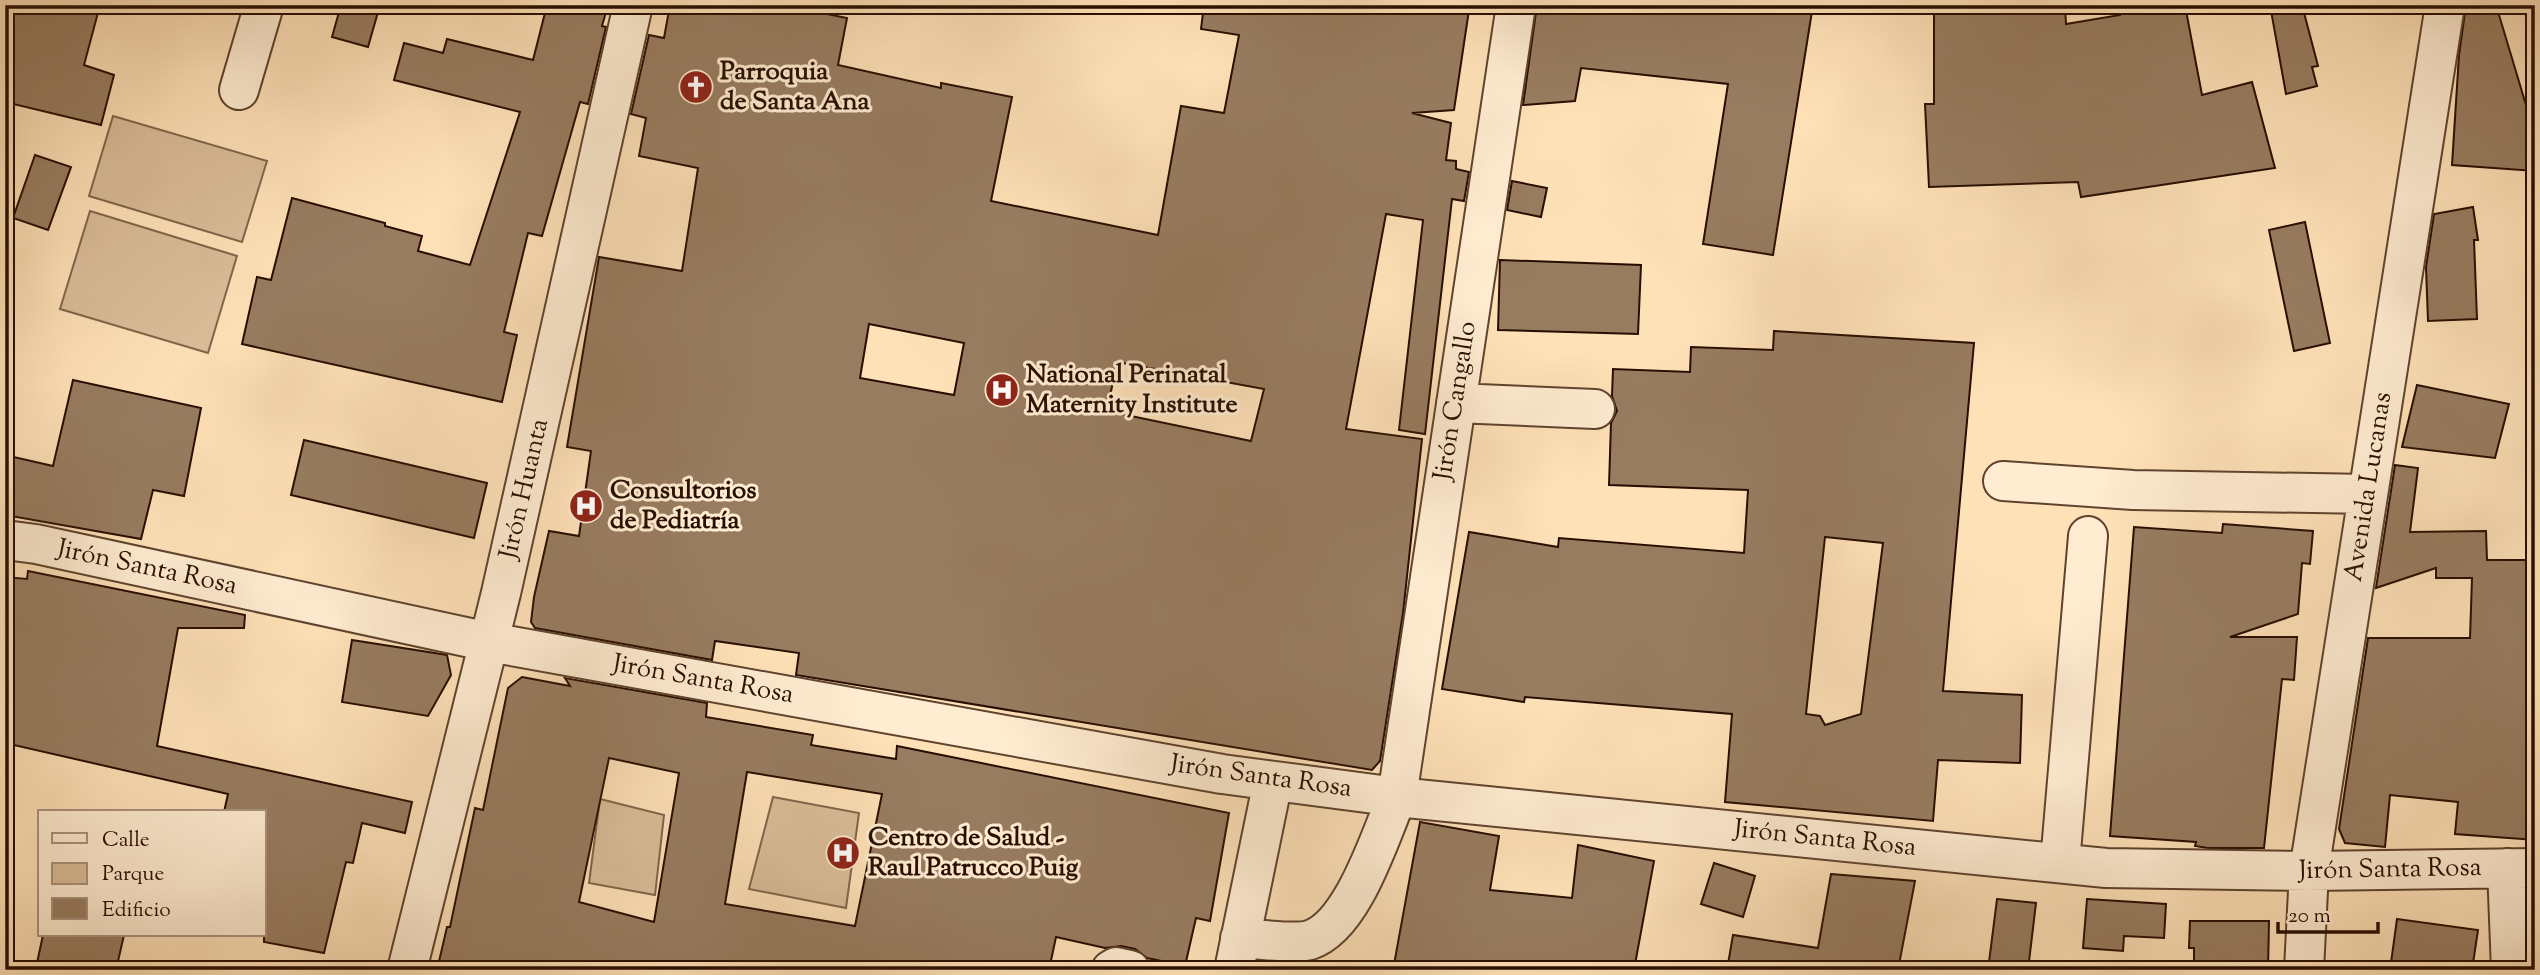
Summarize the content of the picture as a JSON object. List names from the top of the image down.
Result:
{
  "streets": {
    "street": [
      "Jirón Cangallo",
      "Avenida Lucanas",
      "Jirón Huanta",
      "Jirón Santa Rosa"
    ]
  },
  "crossings": [
    ["Jirón Cangallo", "Jirón Santa Rosa"],
    ["Avenida Lucanas", "Jirón Santa Rosa"],
    ["Jirón Huanta", "Jirón Santa Rosa"]
  ],
  "places": {
    "church": ["Parroquia de Santa Ana"],
    "hospital": ["National Perinatal Maternity Institute", "Consultorios de Pediatría", "Centro de Salud - Raul Patrucco Puig"]
  },
  "legend": ["Calle", "Parque", "Edificio"],
  "scale_bar": "20 m"
}
